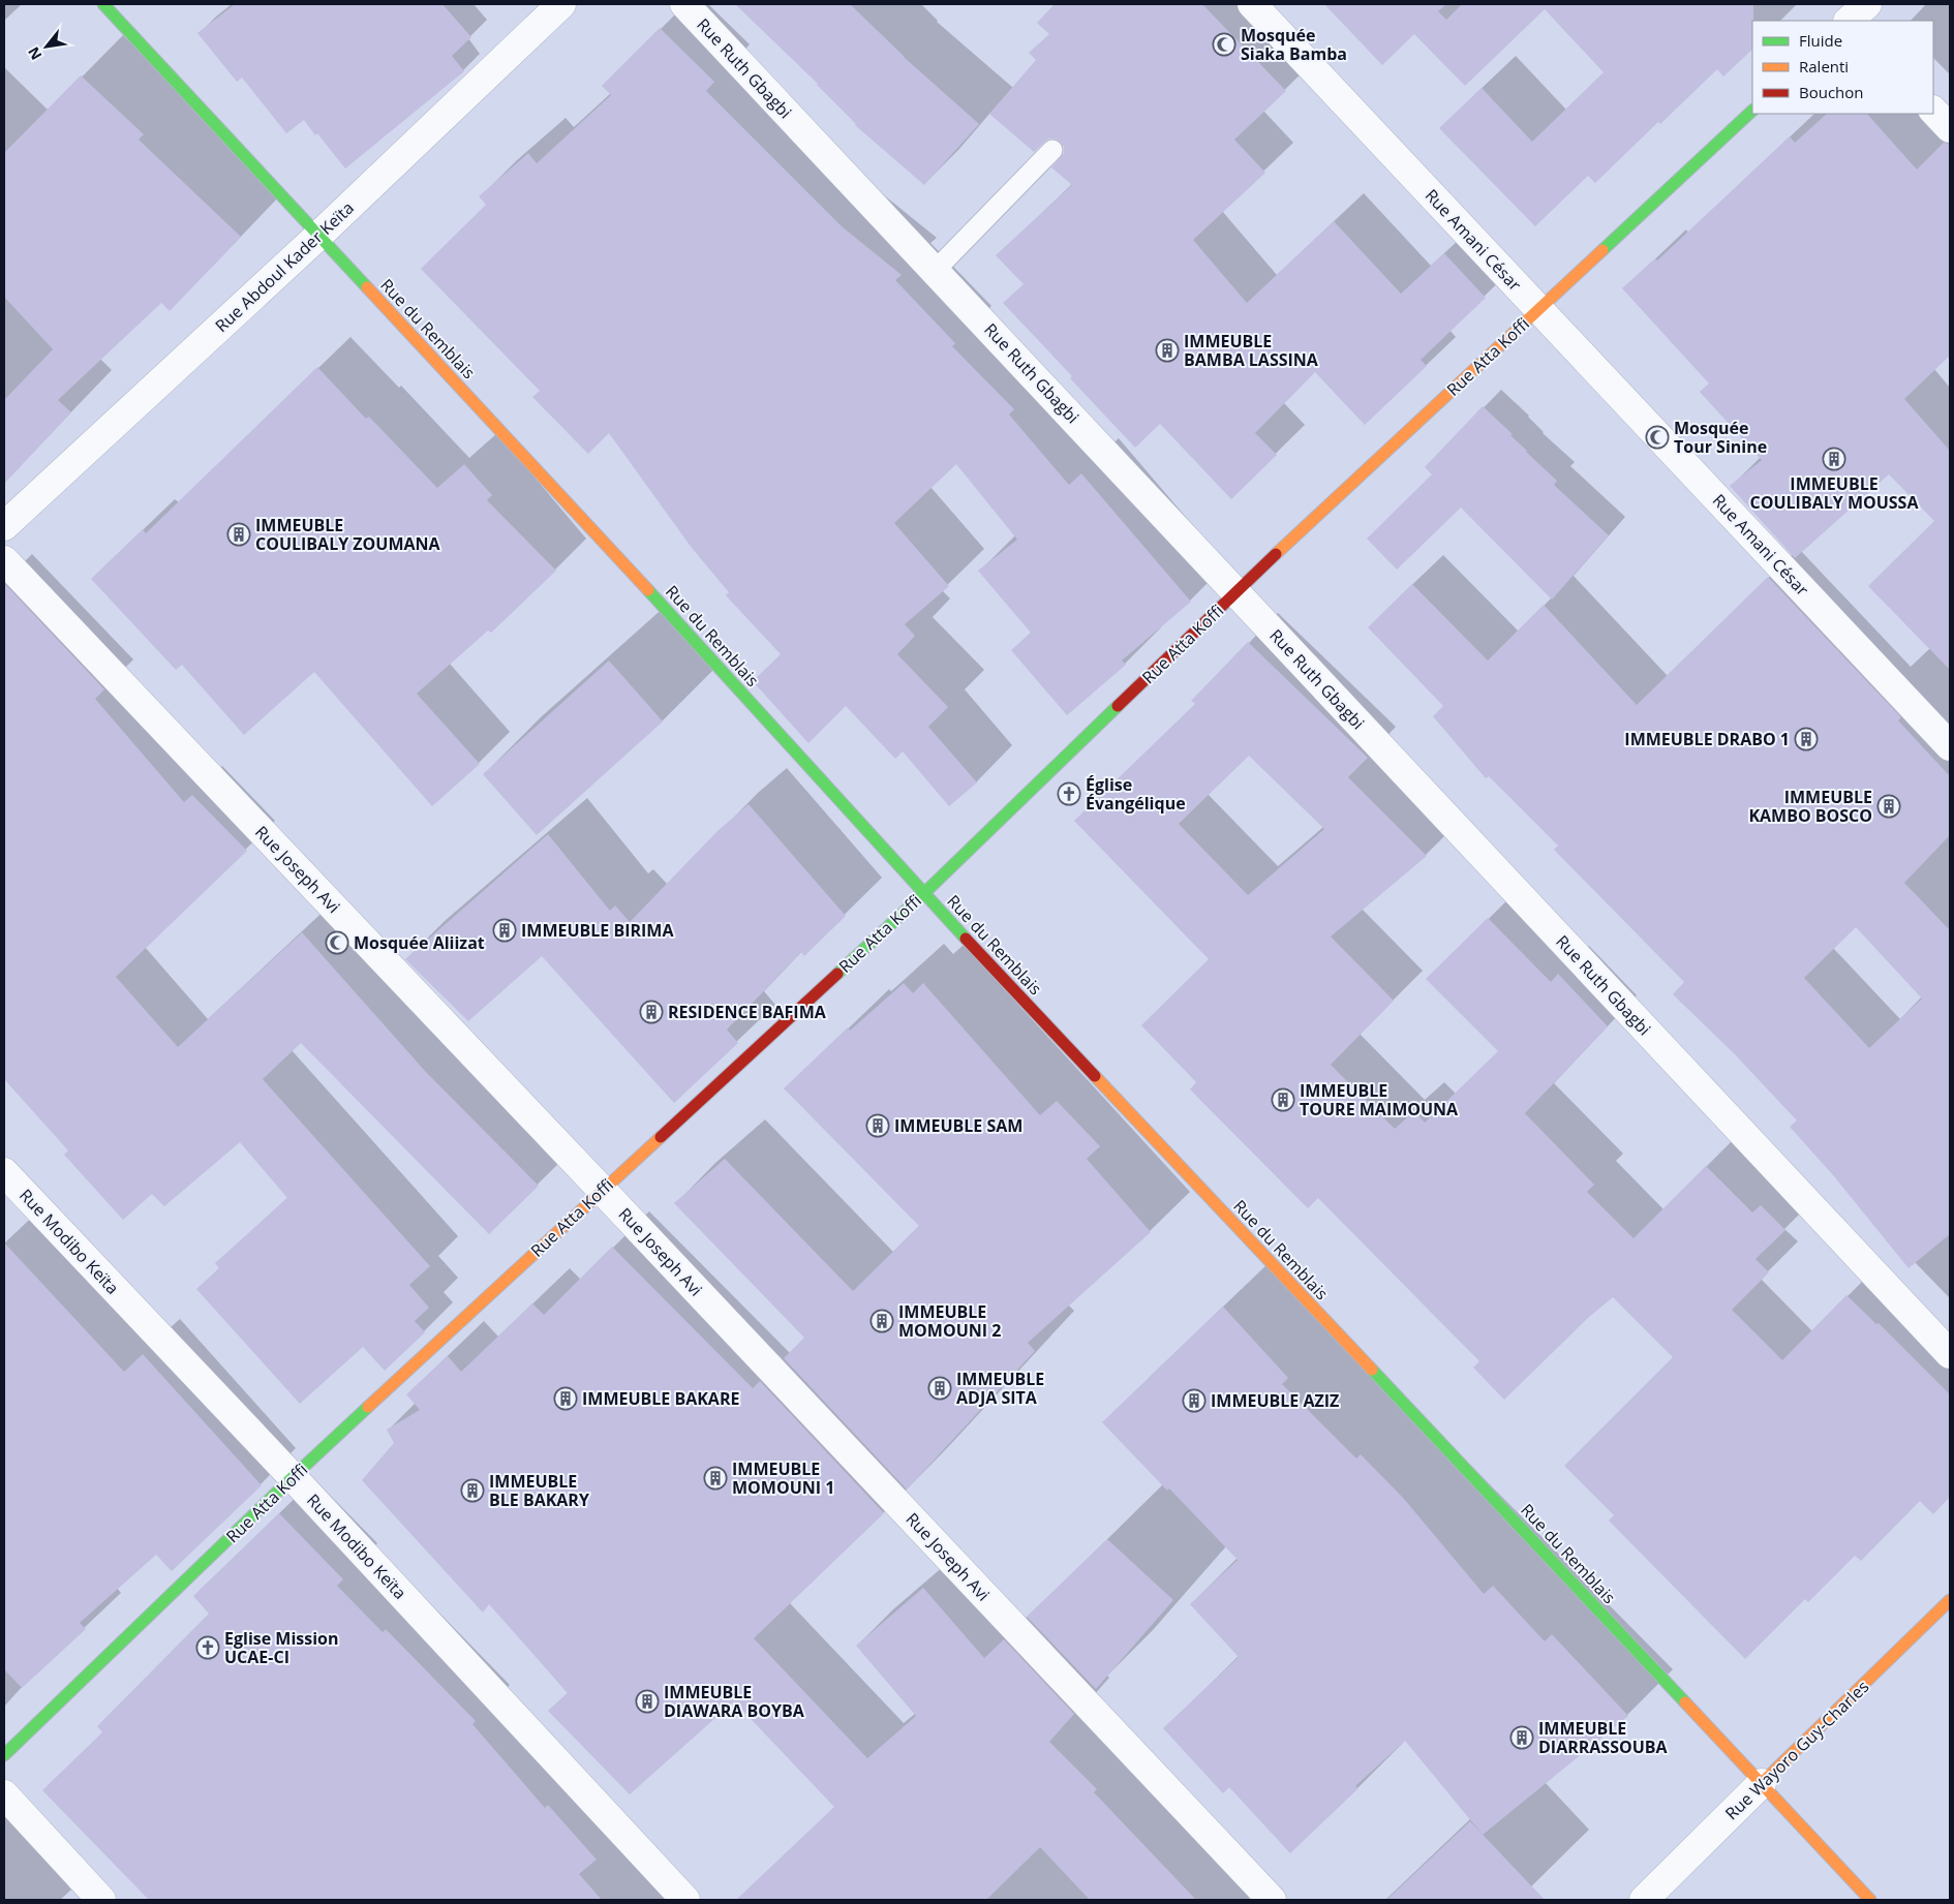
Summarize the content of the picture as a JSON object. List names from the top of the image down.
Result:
{
  "streets": {
    "street": [
      "Rue Ruth Gbagbi",
      "Rue Amani César",
      "Rue Abdoul Kader Keïta",
      "Rue du Remblais",
      "Rue Atta Koffi",
      "Rue Joseph Avi",
      "Rue Modibo Keïta",
      "Rue Wayoro Guy-Charles"
    ]
  },
  "crossings": [
    ["Rue Ruth Gbagbi", "Rue Atta Koffi"],
    ["Rue Amani César", "Rue Atta Koffi"],
    ["Rue Abdoul Kader Keïta", "Rue du Remblais"],
    ["Rue du Remblais", "Rue Atta Koffi"],
    ["Rue du Remblais", "Rue Wayoro Guy-Charles"],
    ["Rue Atta Koffi", "Rue Joseph Avi"],
    ["Rue Atta Koffi", "Rue Modibo Keïta"]
  ],
  "places": {
    "mosque": ["Mosquée Siaka Bamba", "Mosquée Tour Sinine", "Mosquée Aliizat"],
    "building": [
      "IMMEUBLE BAMBA LASSINA",
      "IMMEUBLE COULIBALY MOUSSA",
      "IMMEUBLE COULIBALY ZOUMANA",
      "IMMEUBLE DRABO 1",
      "IMMEUBLE KAMBO BOSCO",
      "IMMEUBLE BIRIMA",
      "RESIDENCE BAFIMA",
      "IMMEUBLE TOURE MAIMOUNA",
      "IMMEUBLE SAM",
      "IMMEUBLE MOMOUNI 2",
      "IMMEUBLE ADJA SITA",
      "IMMEUBLE BAKARE",
      "IMMEUBLE AZIZ",
      "IMMEUBLE MOMOUNI 1",
      "IMMEUBLE BLE BAKARY",
      "IMMEUBLE DIAWARA BOYBA",
      "IMMEUBLE DIARRASSOUBA"
    ],
    "church": ["Église Évangélique", "Eglise Mission UCAE-CI"]
  },
  "legend": ["Fluide", "Ralenti", "Bouchon"],
  "north": "bottom left"
}
